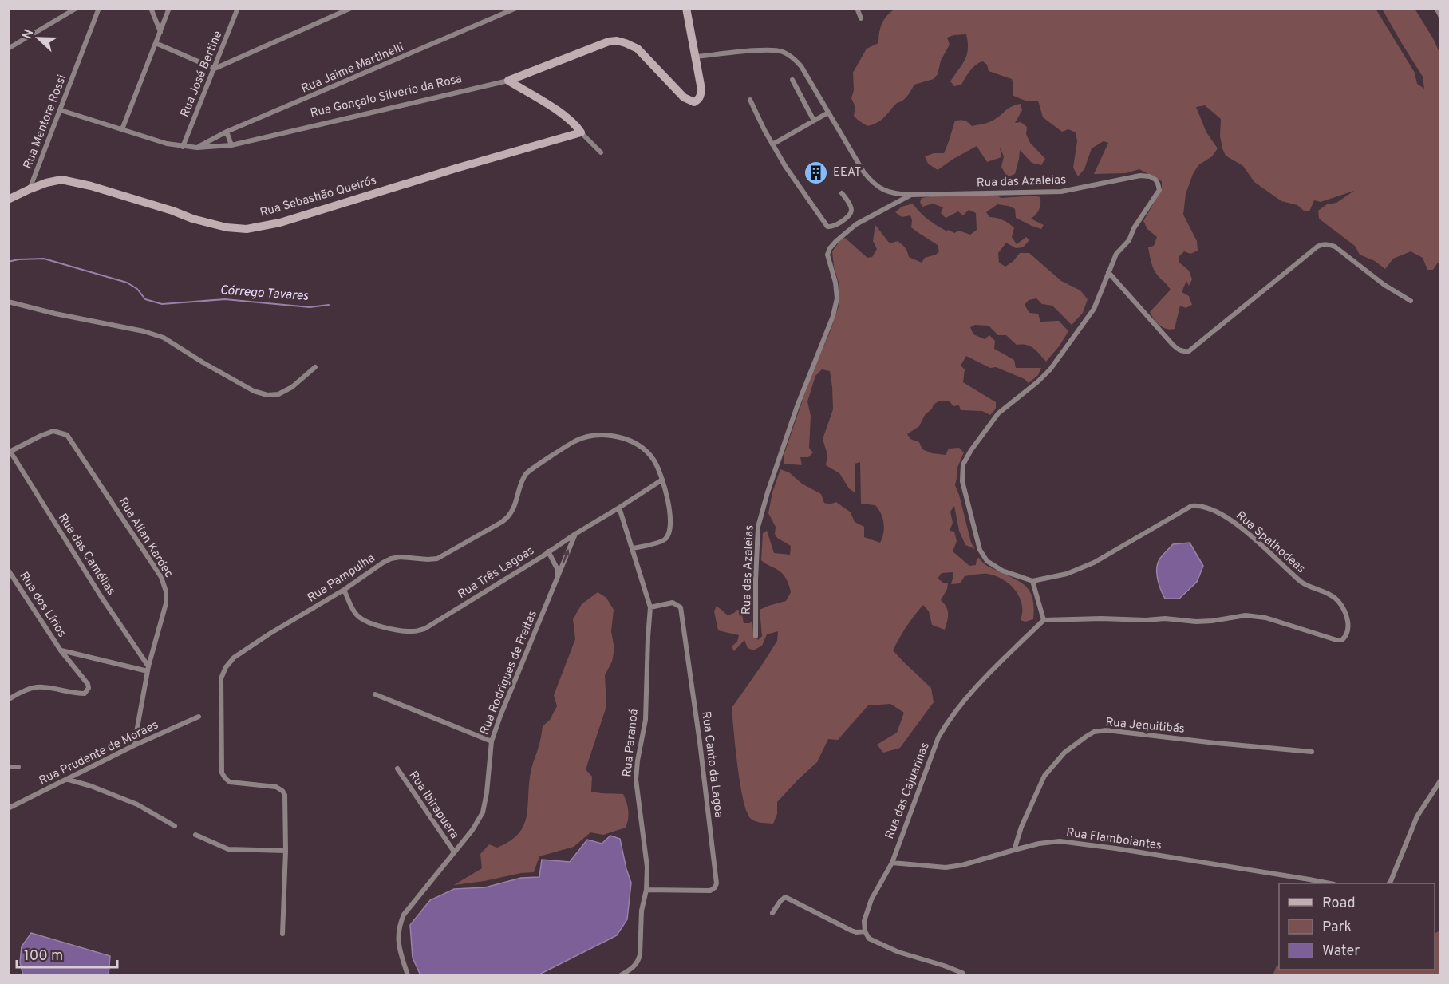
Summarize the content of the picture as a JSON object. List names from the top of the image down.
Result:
{
  "streets": {
    "street": [
      "Rua Jaime Martinelli",
      "Rua José Bertine",
      "Rua Gonçalo Silverio da Rosa",
      "Rua Mentore Rossi",
      "Rua das Azaleias",
      "Rua Sebastião Queirós",
      "Rua Allan Kardec",
      "Rua Spathodeas",
      "Rua das Camélias",
      "Rua Três Lagoas",
      "Rua Pampulha",
      "Rua dos Lírios",
      "Rua Rodrigues de Freitas",
      "Rua Jequitibás",
      "Rua Paranoá",
      "Rua Prudente de Moraes",
      "Rua Canto da Lagoa",
      "Rua das Cajuarinas",
      "Rua Ibirapuera",
      "Rua Flamboiantes"
    ]
  },
  "crossings": [
    ["Rua Jaime Martinelli", "Rua Gonçalo Silverio da Rosa"],
    ["Rua José Bertine", "Rua Gonçalo Silverio da Rosa"],
    ["Rua Gonçalo Silverio da Rosa", "Rua Mentore Rossi"],
    ["Rua Mentore Rossi", "Rua Sebastião Queirós"],
    ["Rua das Azaleias", "Rua Spathodeas"],
    ["Rua Allan Kardec", "Rua das Camélias"],
    ["Rua Allan Kardec", "Rua Prudente de Moraes"],
    ["Rua Spathodeas", "Rua das Cajuarinas"],
    ["Rua Três Lagoas", "Rua Pampulha"],
    ["Rua Três Lagoas", "Rua Rodrigues de Freitas"],
    ["Rua Três Lagoas", "Rua Paranoá"],
    ["Rua Pampulha", "Rua Paranoá"],
    ["Rua Rodrigues de Freitas", "Rua Ibirapuera"],
    ["Rua Jequitibás", "Rua Flamboiantes"],
    ["Rua Paranoá", "Rua Canto da Lagoa"],
    ["Rua das Cajuarinas", "Rua Flamboiantes"]
  ],
  "water": ["Córrego Tavares"],
  "places": {
    "building": ["EEAT"]
  },
  "legend": ["Road", "Park", "Water"],
  "scale_bar": "100 m",
  "north": "left"
}
